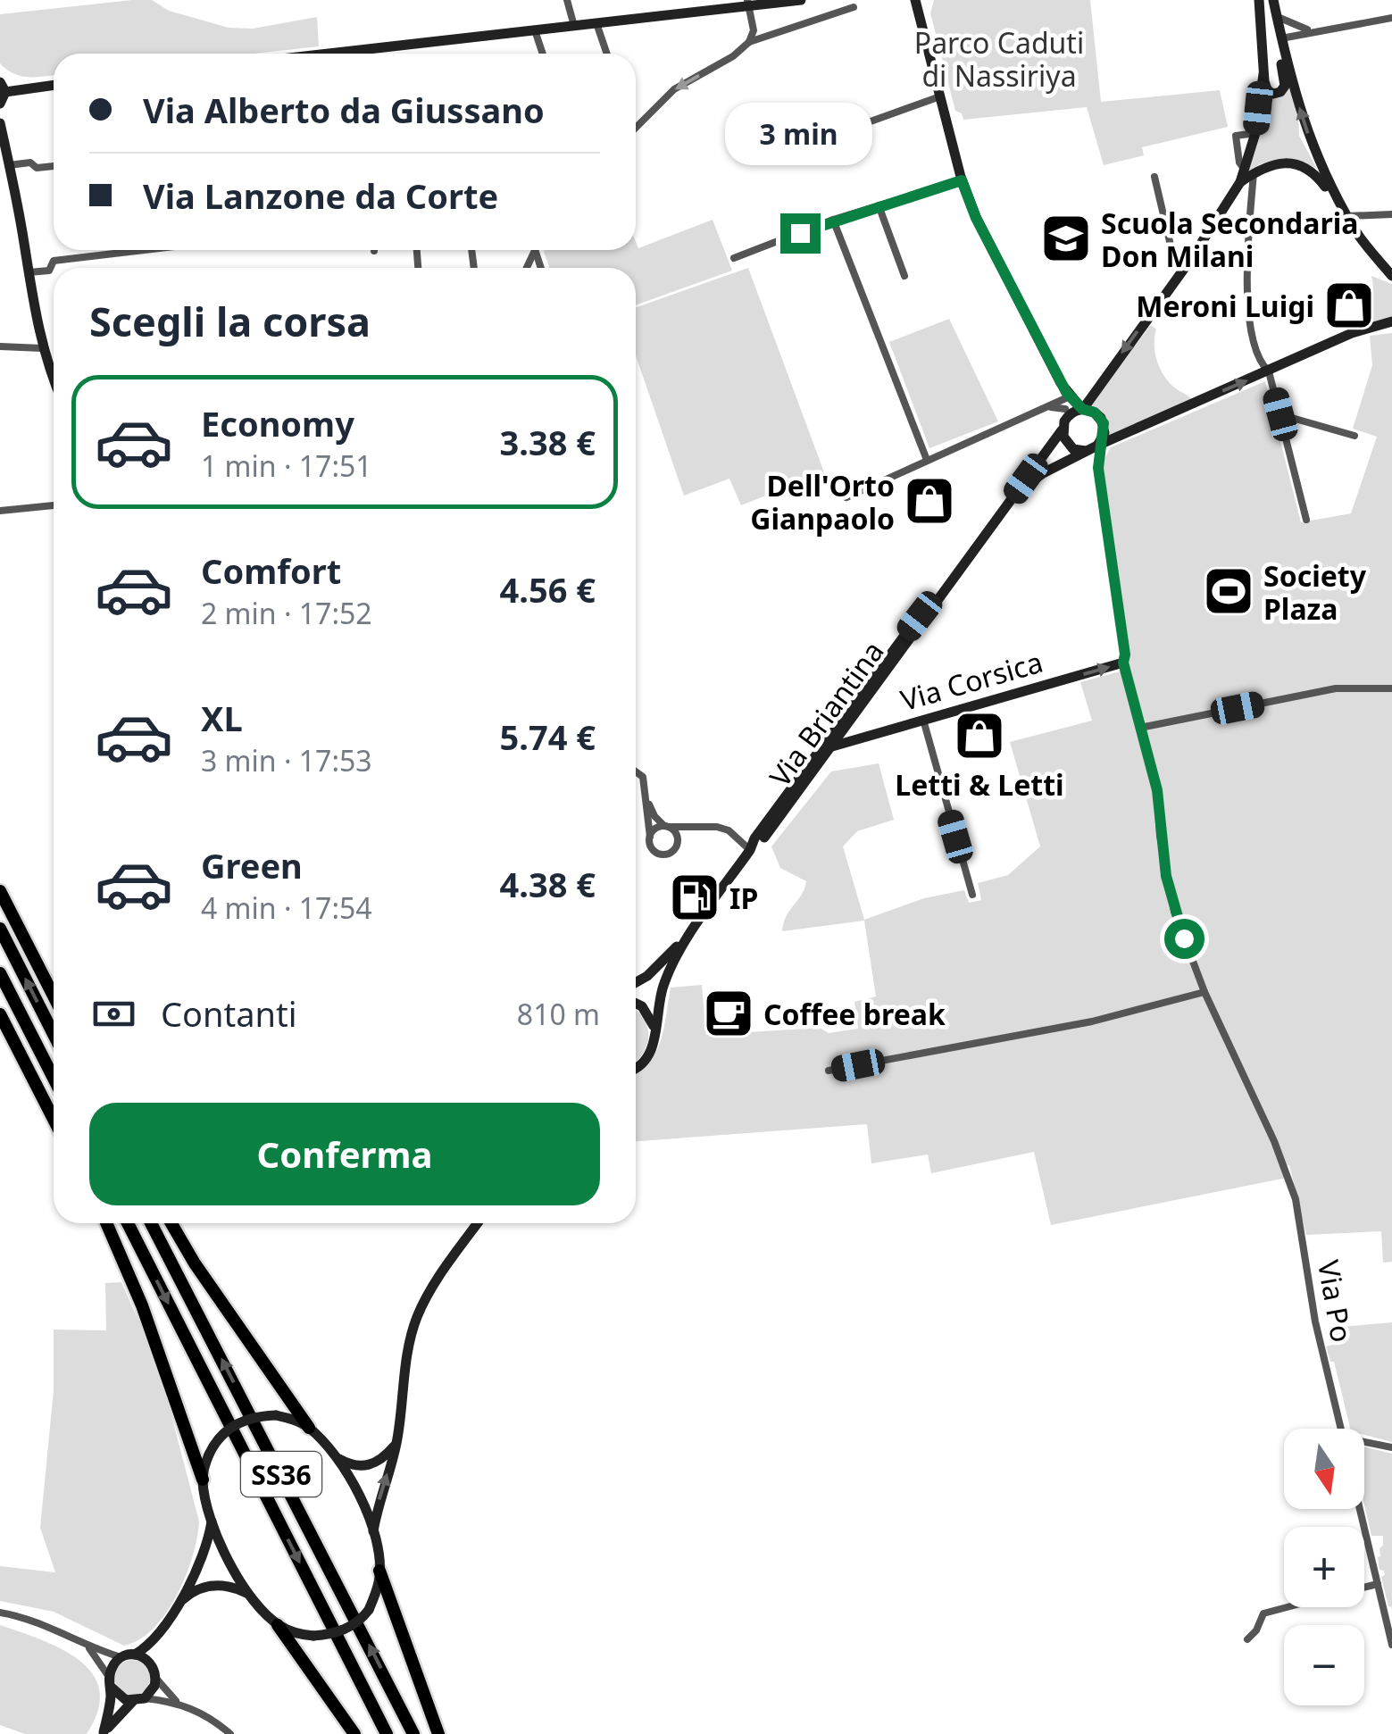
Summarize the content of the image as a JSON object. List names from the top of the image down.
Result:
{
  "streets": {
    "highway": ["SS36"],
    "main road": ["Via Corsica", "Via Briantina"],
    "street": ["Via Po"]
  },
  "crossings": [
    ["Via Corsica", "Via Briantina"],
    ["Via Corsica", "Via Po"],
    ["Via Briantina", "Via Po"]
  ],
  "one_way": ["Via Corsica"],
  "parks": ["Parco Caduti di Nassiriya"],
  "places": {
    "school or university": ["Scuola Secondaria Don Milani"],
    "shop": ["Meroni Luigi", "Dell'Orto Gianpaolo", "Letti & Letti"],
    "sports": ["Society Plaza"],
    "fuel station": ["IP"],
    "cafe": ["Coffee break"]
  },
  "north": "bottom",
  "page": {
    "banner": ["Via Alberto da Giussano", "Via Lanzone da Corte"],
    "bubble": "3 min",
    "heading": "Scegli la corsa",
    "list": [
      {
        "name": "Economy",
        "note": "1 min · 17:51",
        "value": "3.38 €"
      },
      {
        "name": "Comfort",
        "note": "2 min · 17:52",
        "value": "4.56 €"
      },
      {
        "name": "XL",
        "note": "3 min · 17:53",
        "value": "5.74 €"
      },
      {
        "name": "Green",
        "note": "4 min · 17:54",
        "value": "4.38 €"
      }
    ],
    "pay": ["Contanti", "810 m"],
    "buttons": "Conferma",
    "map_buttons": ["+", "−"]
  }
}
